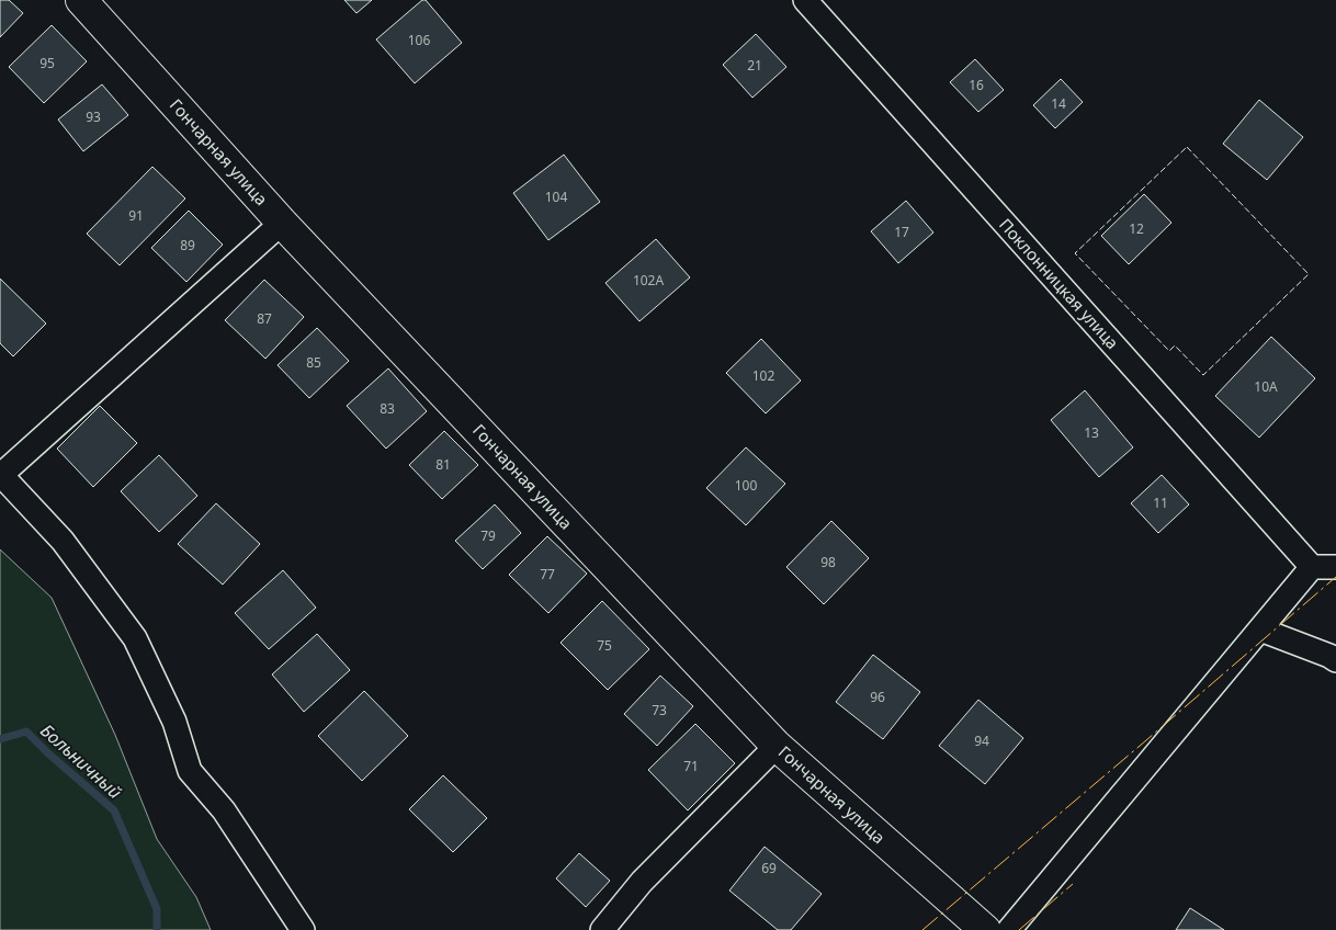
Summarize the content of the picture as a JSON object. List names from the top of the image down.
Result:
{
  "streets": {
    "street": ["Гончарная улица", "Поклонницкая улица"]
  },
  "water": ["Больничный"],
  "house_numbers": [
    "106",
    "95",
    "21",
    "16",
    "14",
    "93",
    "104",
    "91",
    "12",
    "17",
    "89",
    "102А",
    "87",
    "85",
    "102",
    "10А",
    "83",
    "13",
    "81",
    "100",
    "11",
    "79",
    "98",
    "77",
    "75",
    "96",
    "73",
    "94",
    "71",
    "69"
  ]
}
